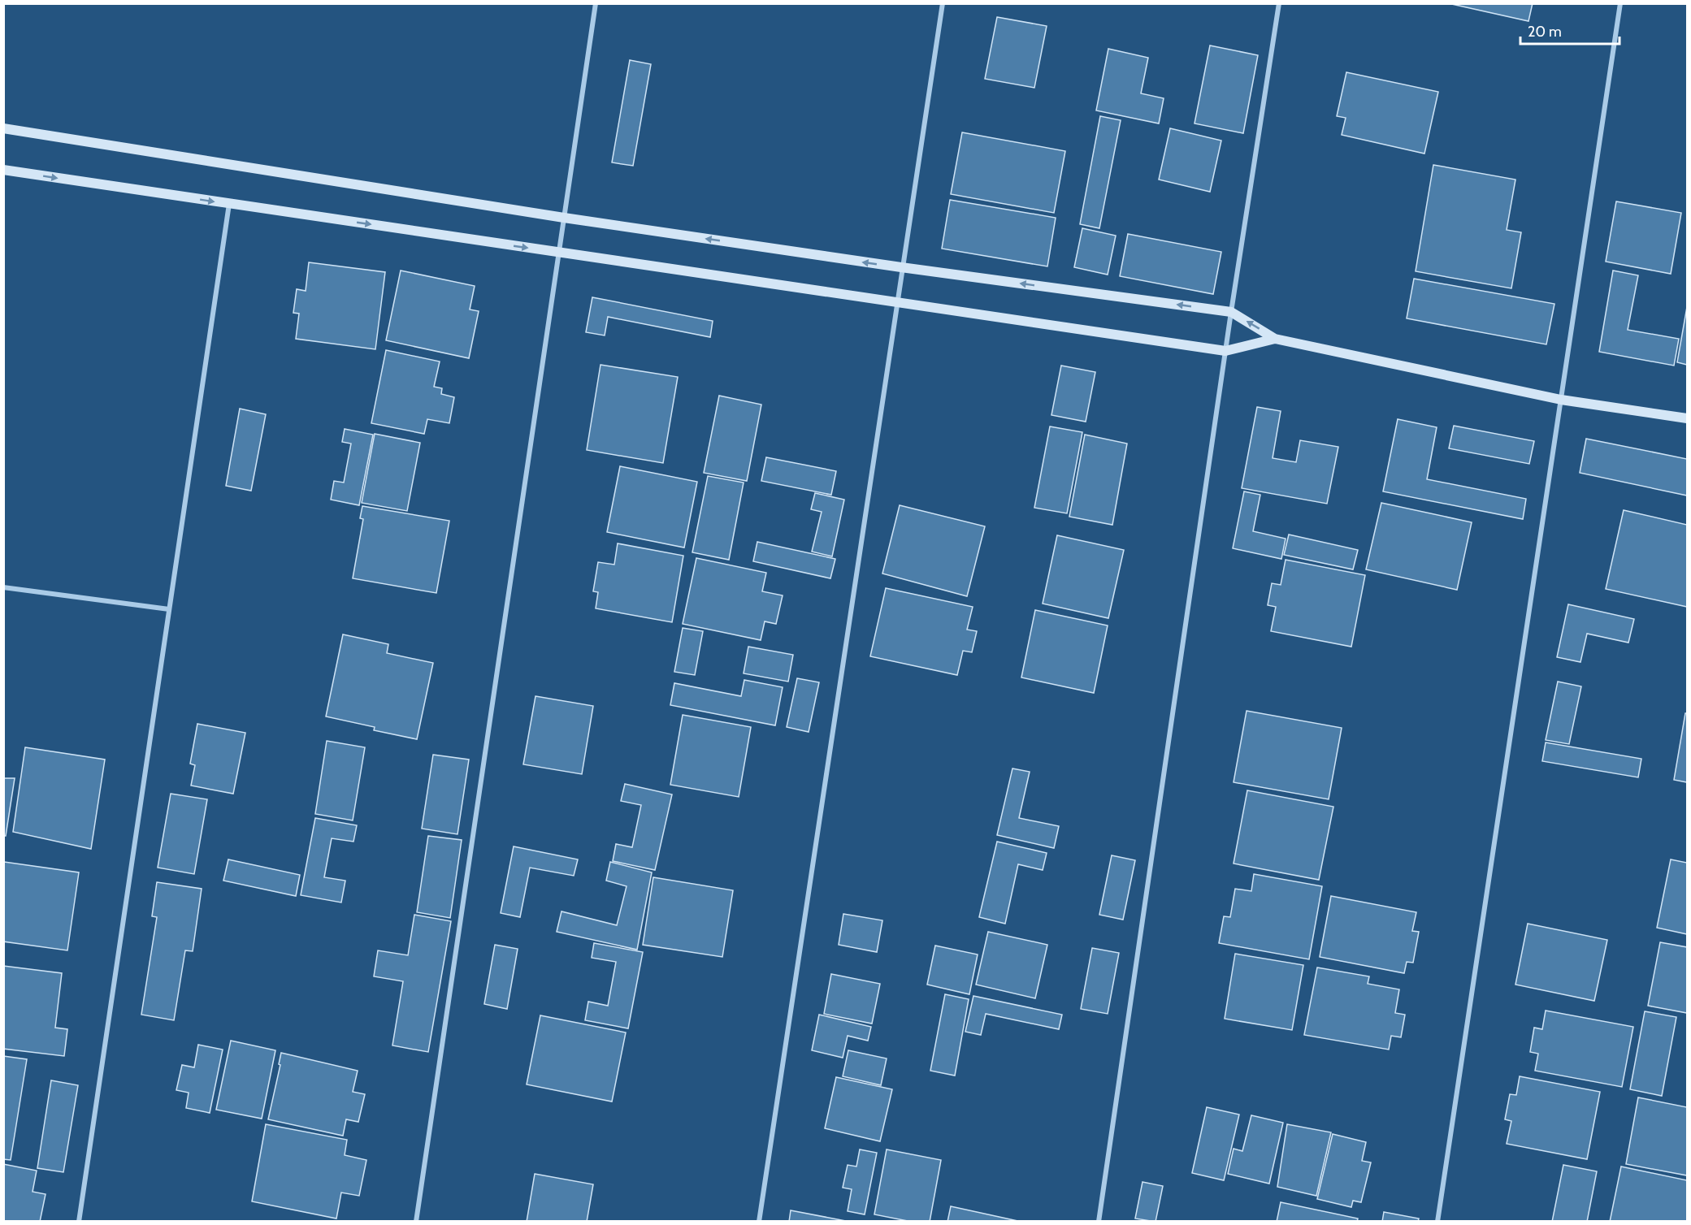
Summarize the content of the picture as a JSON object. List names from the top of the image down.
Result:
{
  "scale_bar": "20 m"
}
